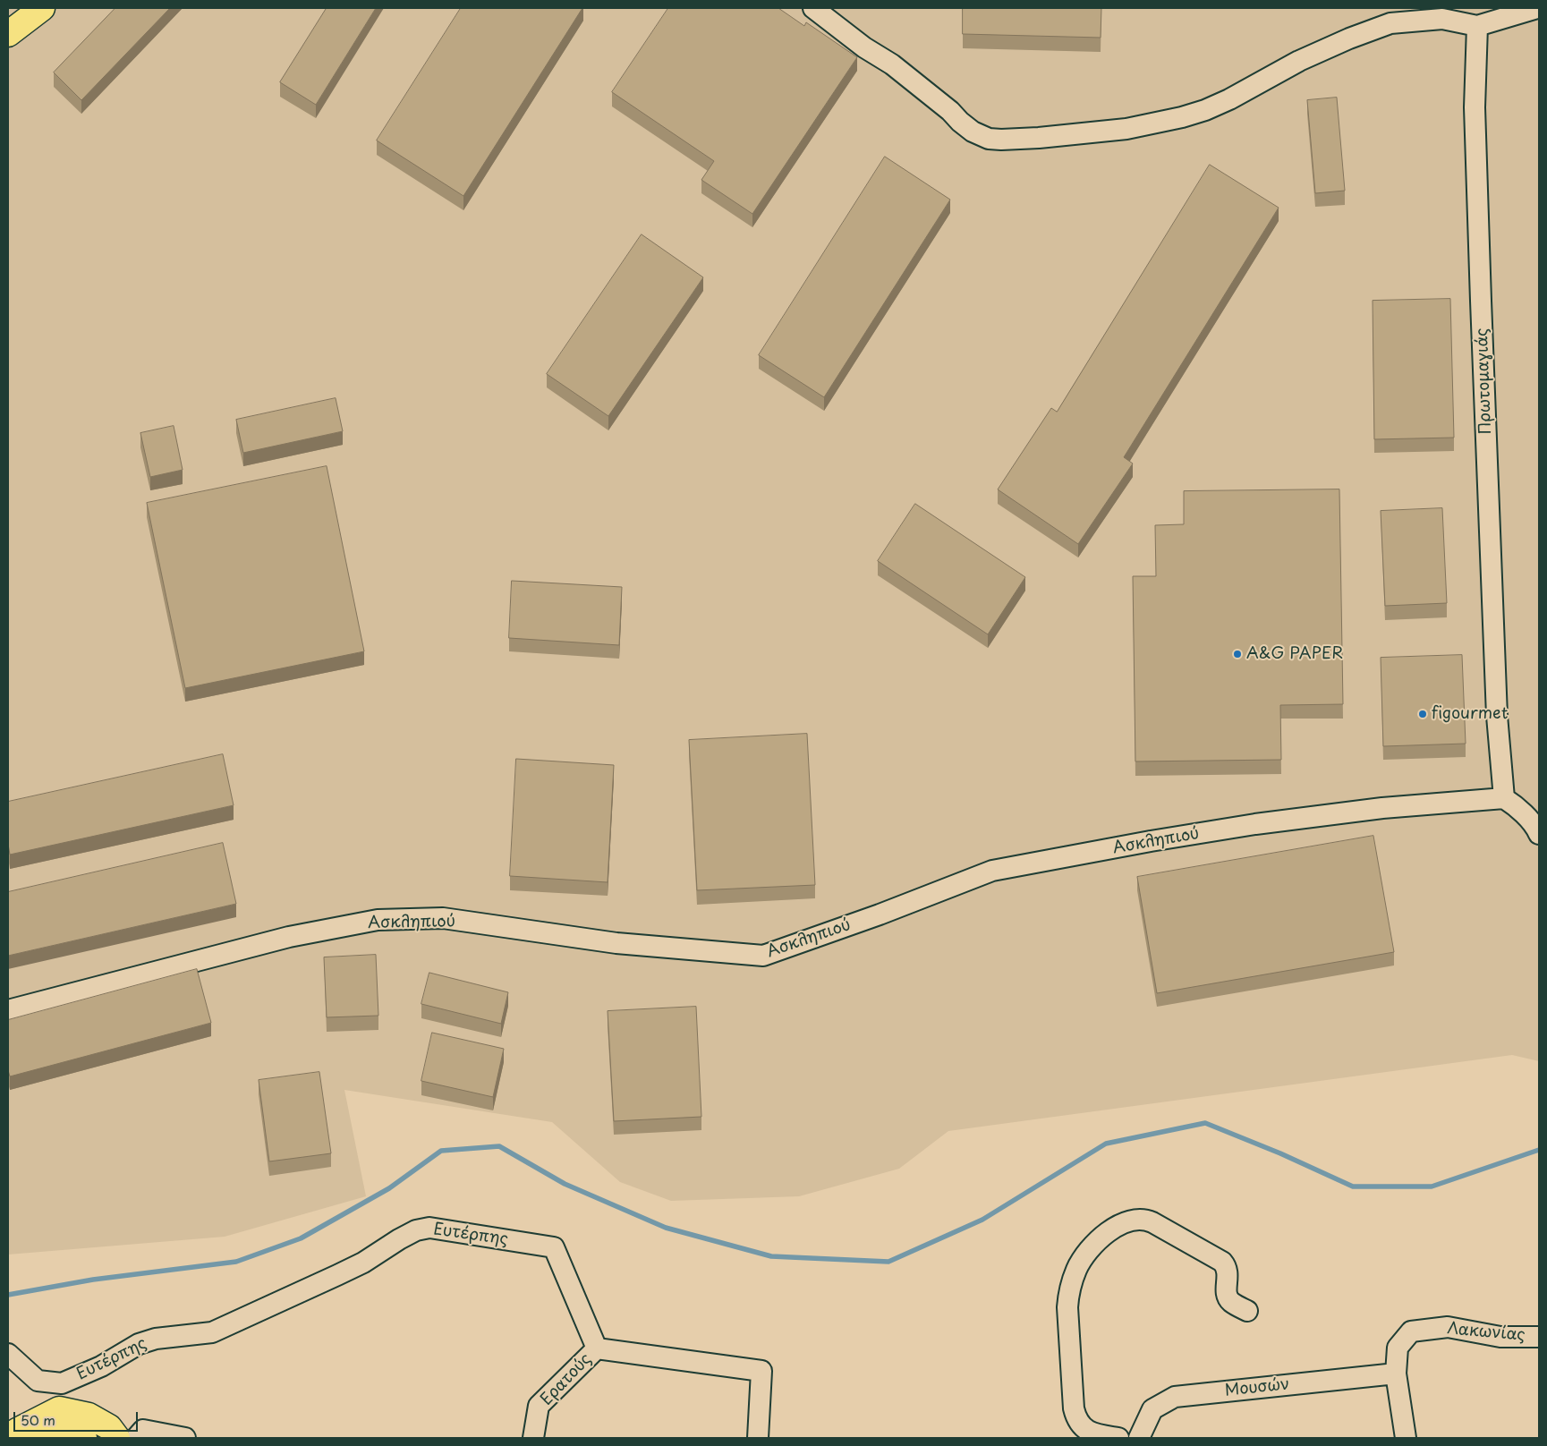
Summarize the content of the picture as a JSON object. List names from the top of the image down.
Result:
{
  "streets": {
    "street": [
      "Πρωτομαγιάς",
      "Ασκληπιού",
      "Ευτέρπης",
      "Λακωνίας",
      "Ερατούς",
      "Μουσών"
    ]
  },
  "crossings": [
    ["Πρωτομαγιάς", "Ασκληπιού"],
    ["Ευτέρπης", "Ερατούς"],
    ["Λακωνίας", "Μουσών"]
  ],
  "places": ["A&G PAPER", "figourmet"],
  "scale_bar": "50 m"
}
